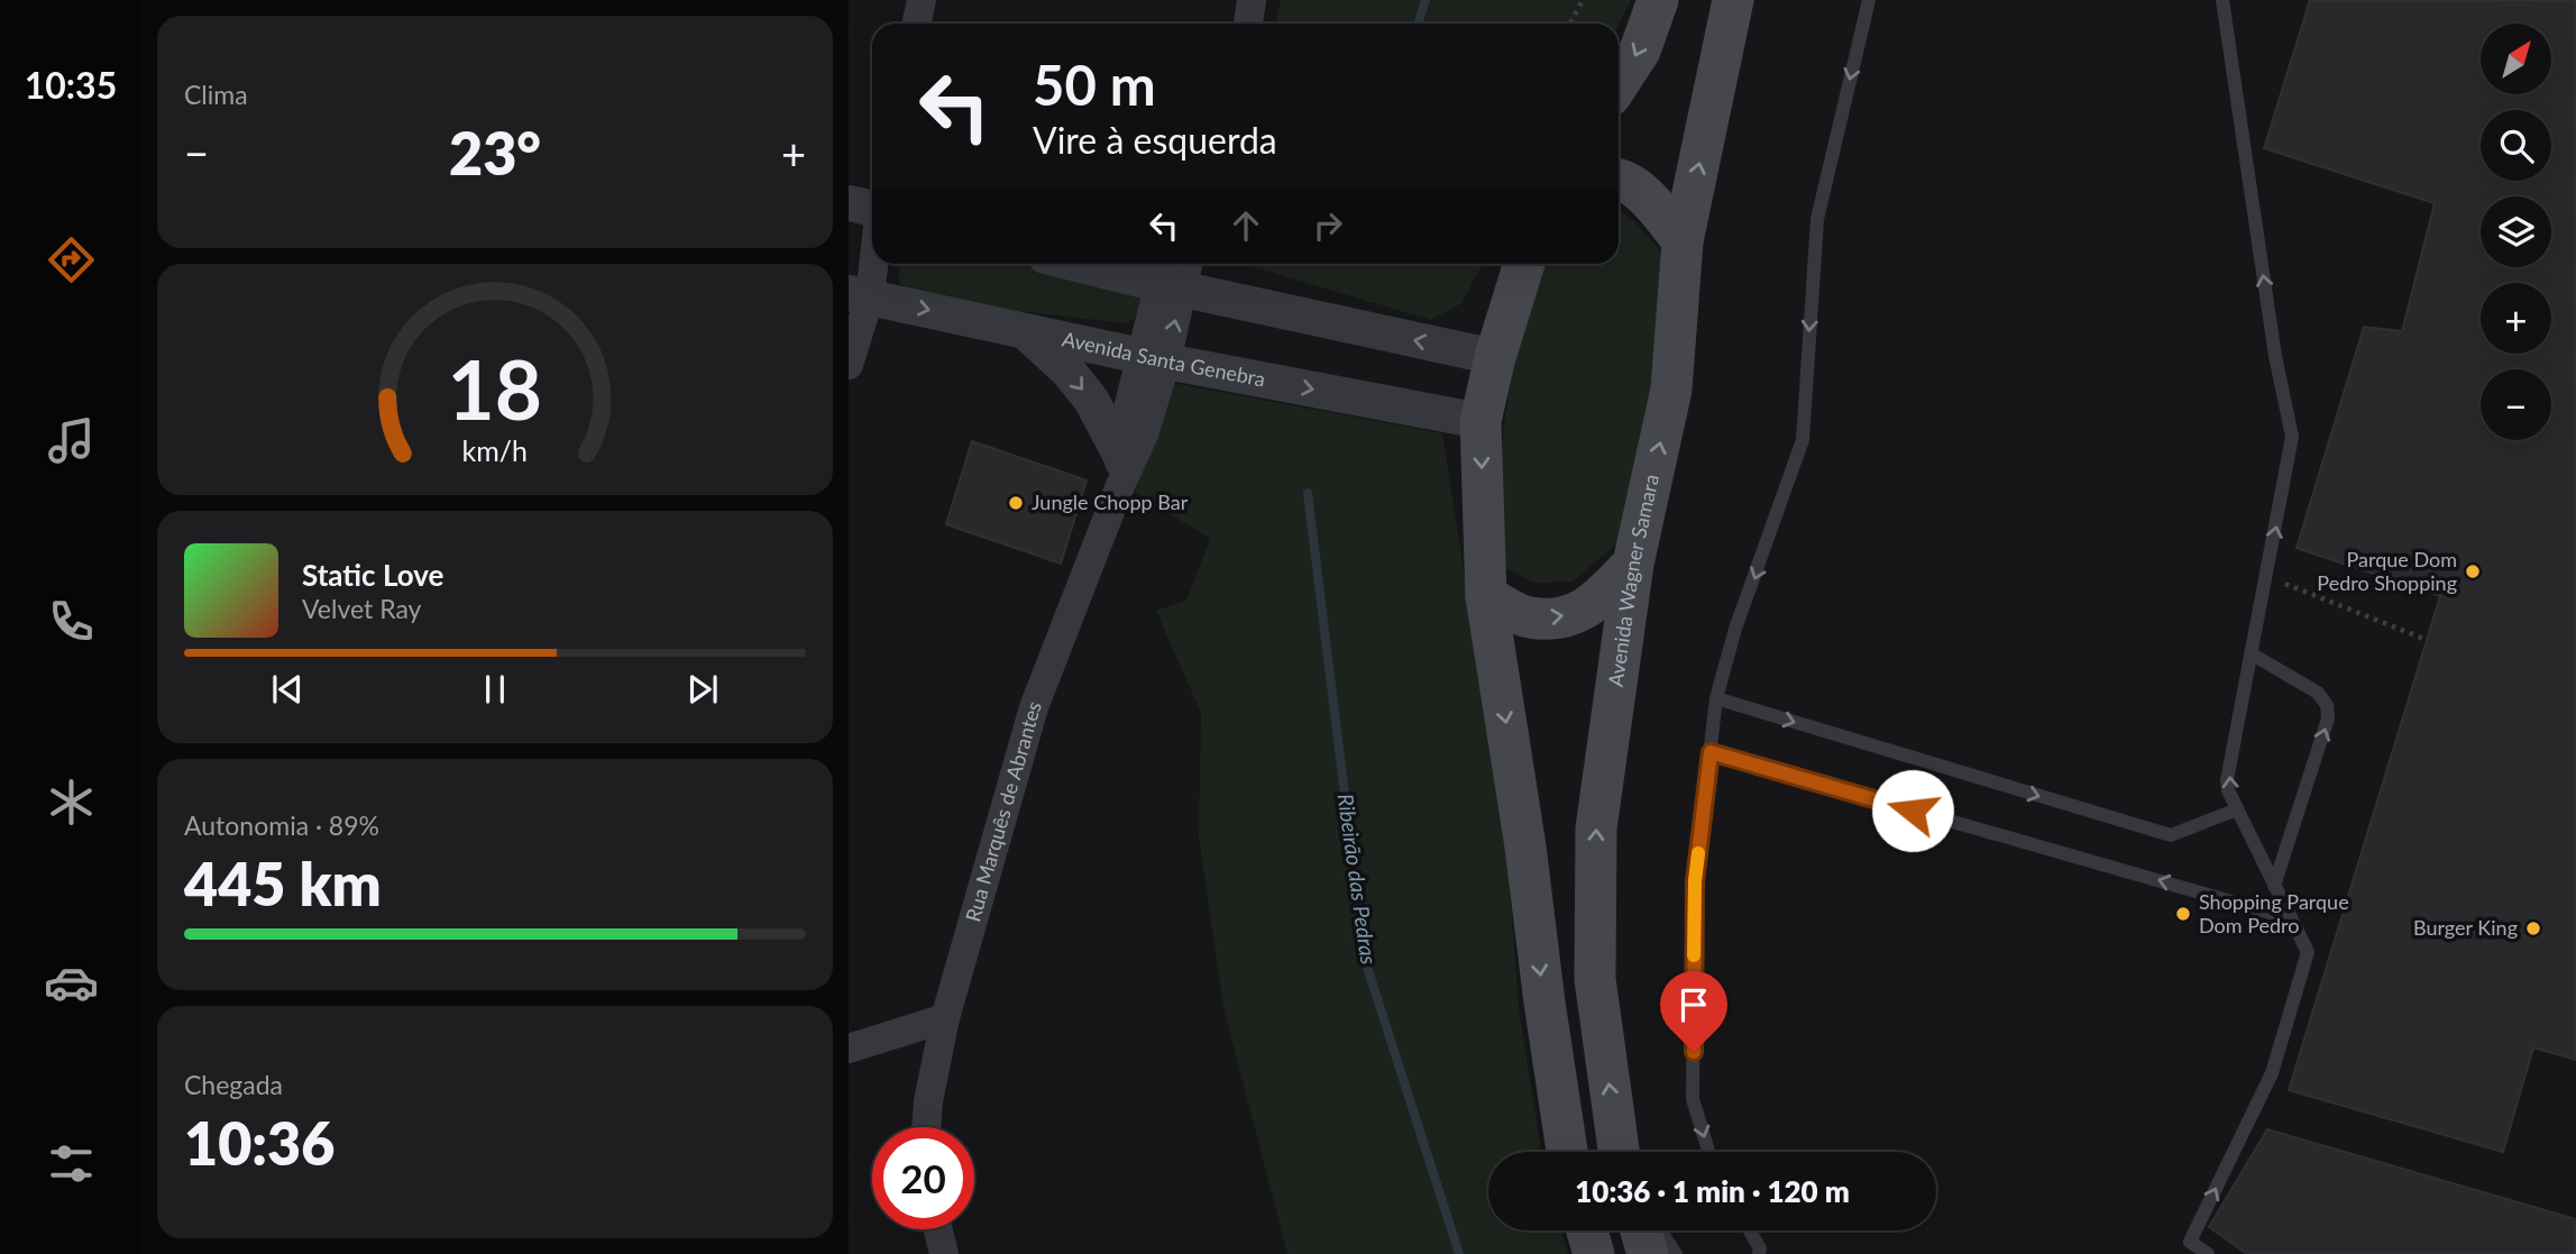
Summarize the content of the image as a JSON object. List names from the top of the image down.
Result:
{
  "streets": {
    "main road": ["Avenida Wagner Samara"],
    "street": ["Avenida Santa Genebra", "Rua Marquês de Abrantes"]
  },
  "crossings": [
    ["Avenida Santa Genebra", "Rua Marquês de Abrantes"]
  ],
  "water": ["Ribeirão das Pedras"],
  "places": [
    "Jungle Chopp Bar",
    "Parque Dom Pedro Shopping",
    "Shopping Parque Dom Pedro",
    "Burger King"
  ],
  "north": "top right",
  "page": {
    "tabs": "10:35",
    "tile": [
      "Clima",
      ["Autonomia · 89%", "445 km"],
      ["Chegada", "10:36"]
    ],
    "map_buttons": ["+", "−"],
    "turn": ["50 m", "Vire à esquerda"],
    "heat": ["−", "23°", "+"],
    "song": ["Static Love", "Velvet Ray"],
    "limit": "20",
    "trip": "10:36 · 1 min · 120 m",
    "gauge": ["18", "km/h"]
  }
}
